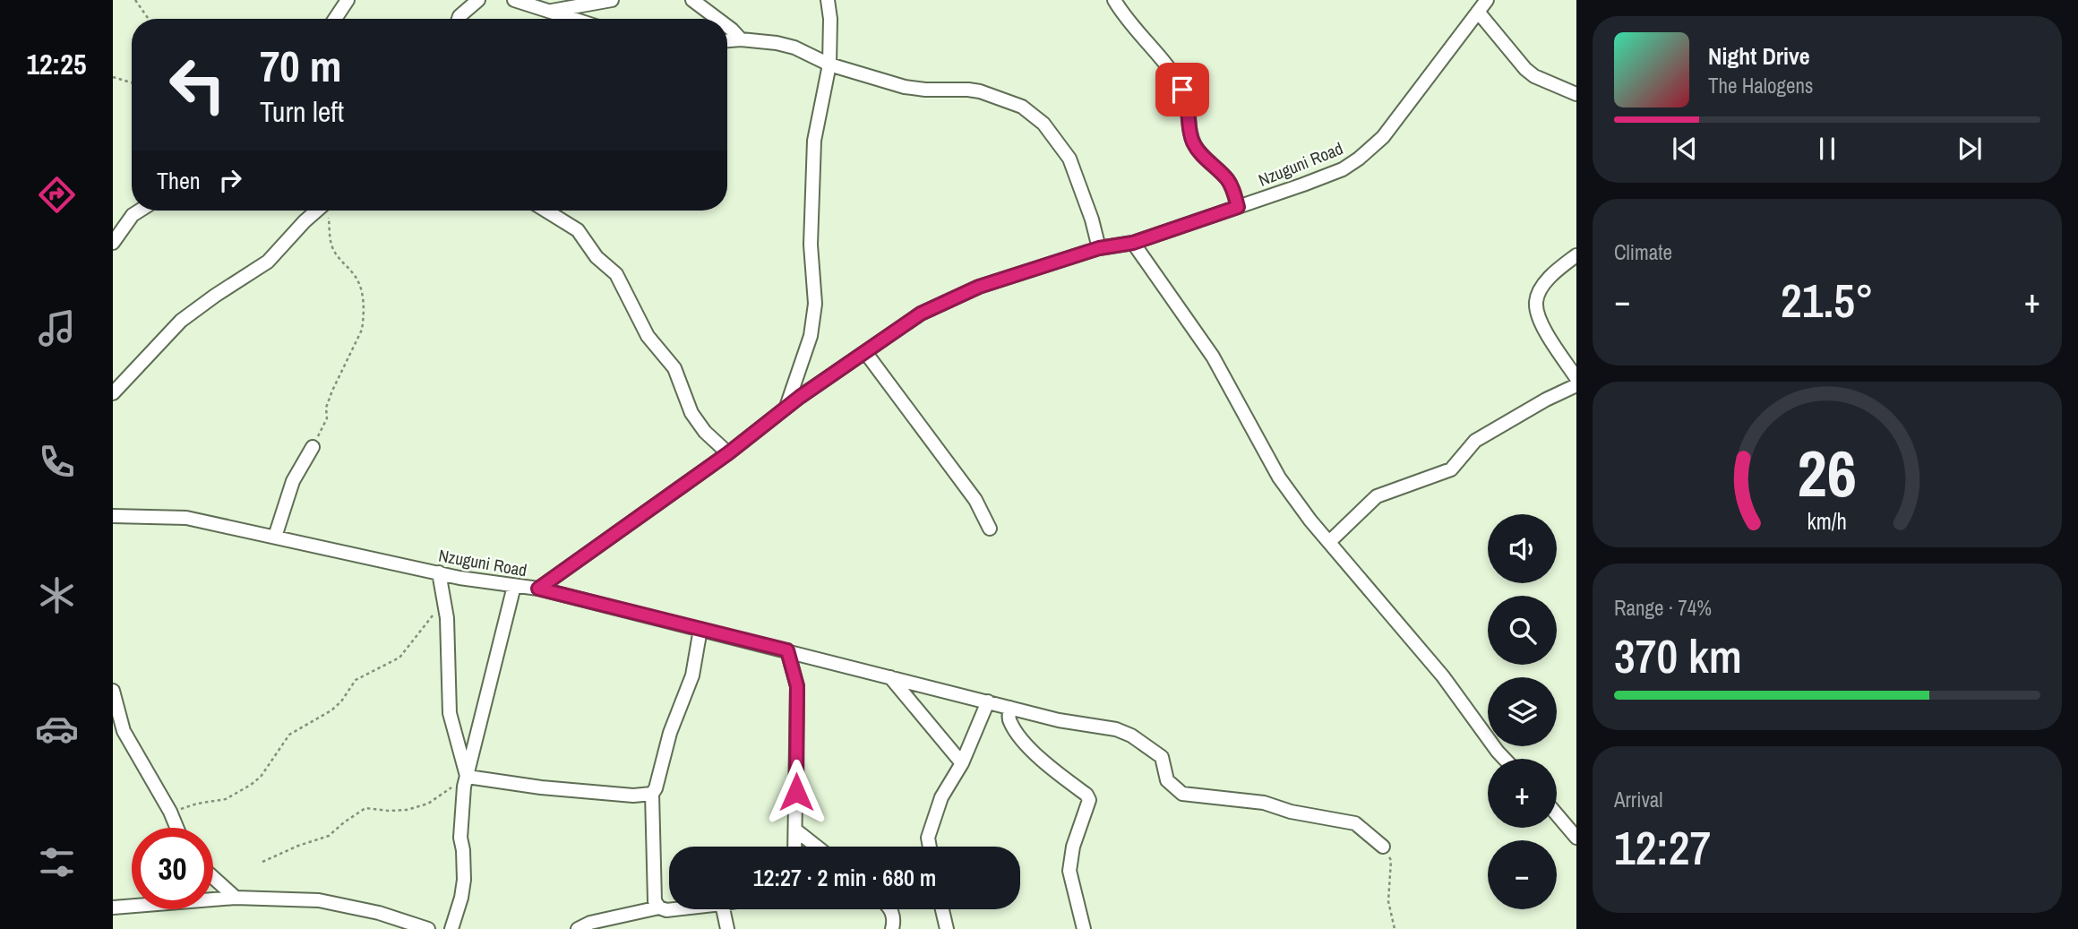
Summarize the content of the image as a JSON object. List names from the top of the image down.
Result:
{
  "streets": {
    "street": ["Nzuguni Road"]
  },
  "page": {
    "tabs": "12:25",
    "turn": ["70 m", "Turn left"],
    "song": ["Night Drive", "The Halogens"],
    "then": "Then",
    "tile": [
      "Climate",
      ["Range · 74%", "370 km"],
      ["Arrival", "12:27"]
    ],
    "heat": ["−", "21.5°", "+"],
    "map_buttons": ["+", "−"],
    "limit": "30",
    "trip": "12:27 · 2 min · 680 m",
    "gauge": ["26", "km/h"]
  }
}
